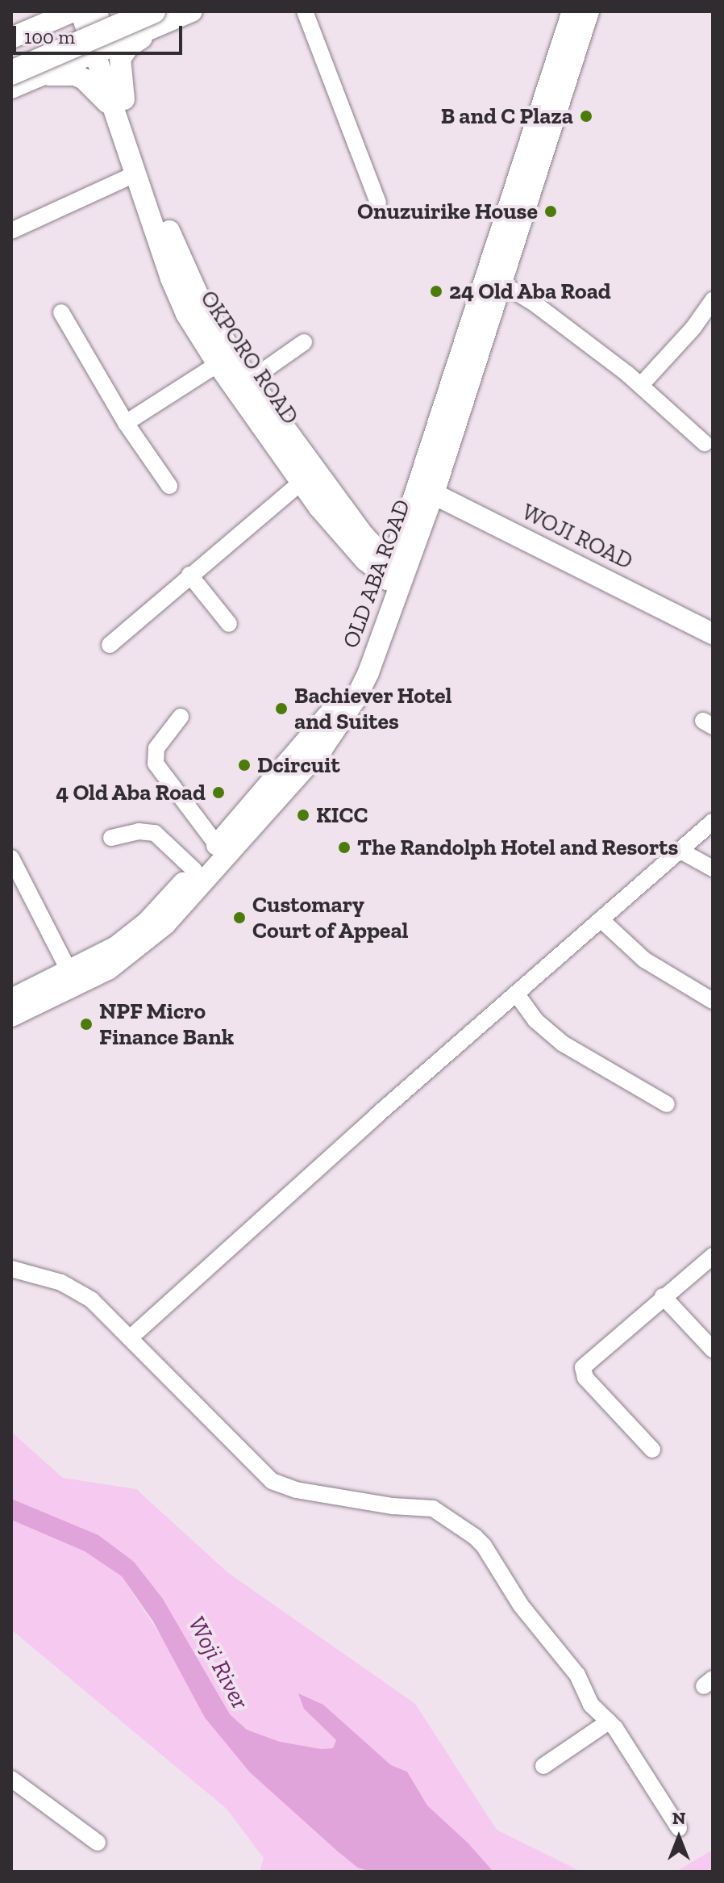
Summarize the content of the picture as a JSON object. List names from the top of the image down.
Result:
{
  "streets": {
    "main road": ["OKPORO ROAD", "WOJI ROAD", "OLD ABA ROAD"]
  },
  "crossings": [
    ["OKPORO ROAD", "OLD ABA ROAD"],
    ["WOJI ROAD", "OLD ABA ROAD"]
  ],
  "water": ["Woji River"],
  "places": [
    "B and C Plaza",
    "Onuzuirike House",
    "24 Old Aba Road",
    "Bachiever Hotel and Suites",
    "Dcircuit",
    "4 Old Aba Road",
    "KICC",
    "The Randolph Hotel and Resorts",
    "Customary Court of Appeal",
    "NPF Micro Finance Bank"
  ],
  "scale_bar": "100 m",
  "north": "top"
}
